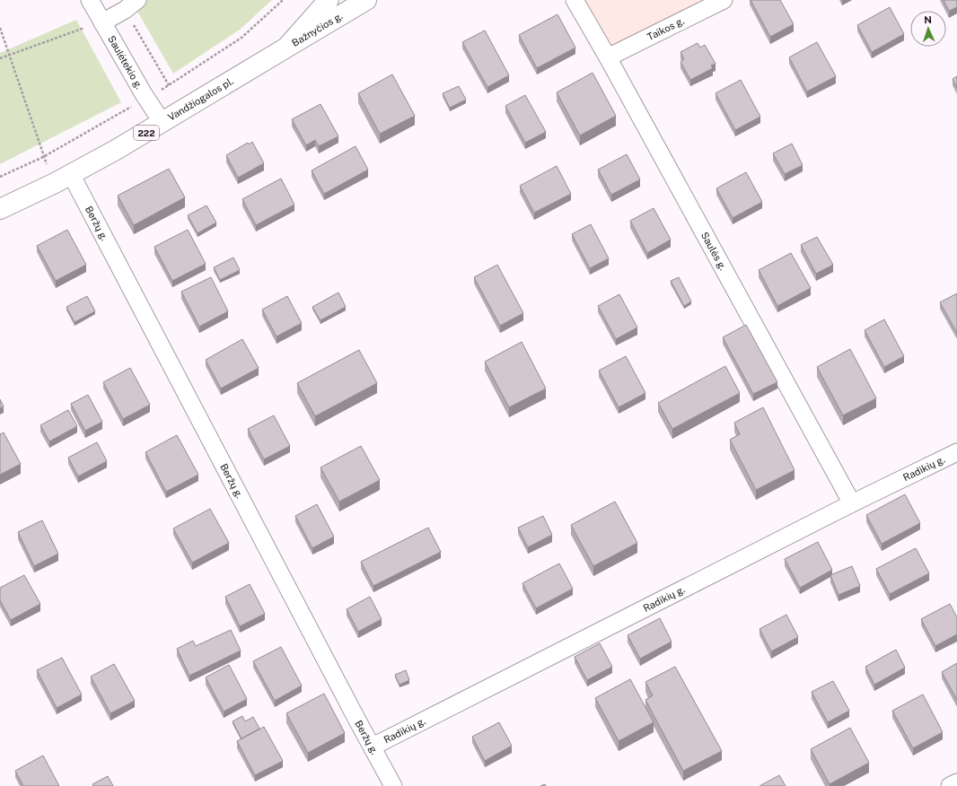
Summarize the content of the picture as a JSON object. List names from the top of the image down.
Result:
{
  "streets": {
    "main road": ["Bažnyčios g.", "Vandžiogalos pl.", "222"],
    "street": [
      "Taikos g.",
      "Saulėtekio g.",
      "Beržų g.",
      "Saulės g.",
      "Radikių g."
    ]
  },
  "crossings": [
    ["Taikos g.", "Saulės g."],
    ["Bažnyčios g.", "Vandžiogalos pl."],
    ["Saulėtekio g.", "Vandžiogalos pl."],
    ["Vandžiogalos pl.", "Beržų g."],
    ["Beržų g.", "Radikių g."],
    ["Saulės g.", "Radikių g."]
  ],
  "north": "top"
}
